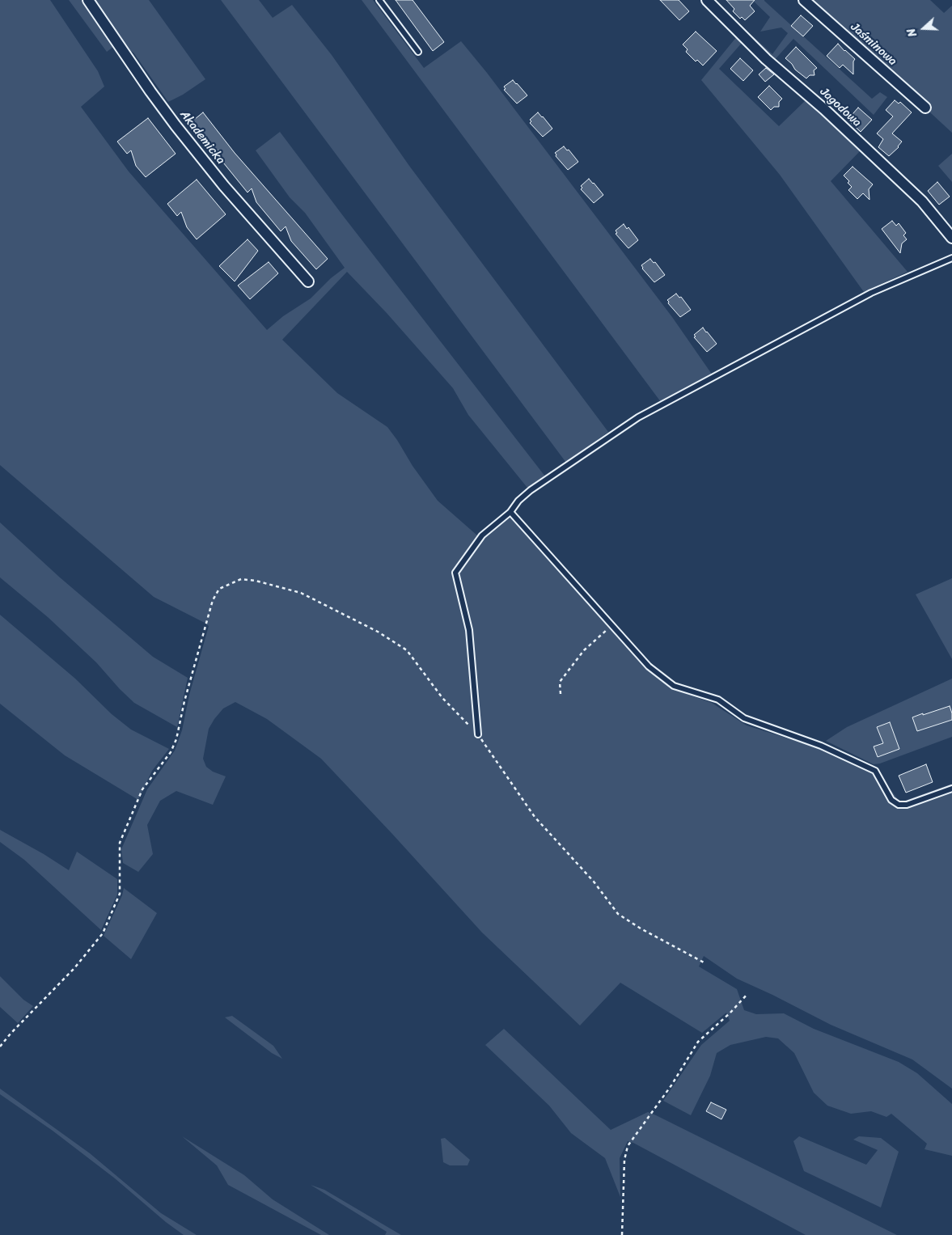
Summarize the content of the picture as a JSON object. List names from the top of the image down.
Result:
{
  "streets": {
    "street": ["Jaśminowa", "Jagodowa", "Akademicka"]
  },
  "north": "left"
}
